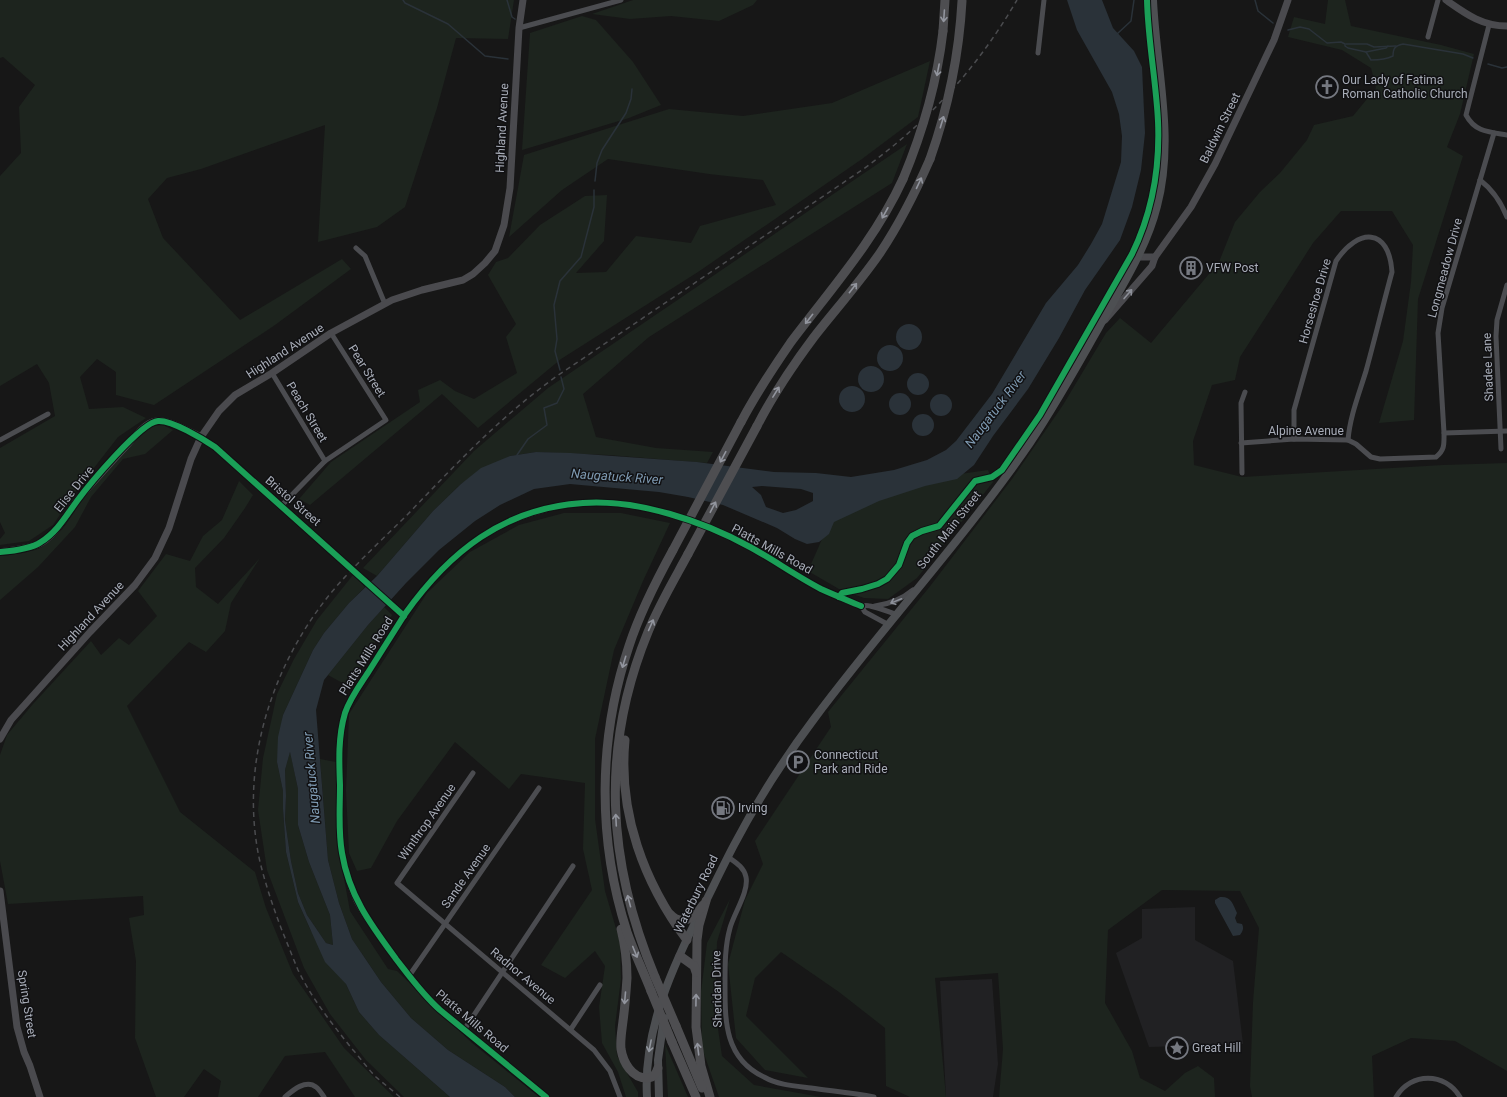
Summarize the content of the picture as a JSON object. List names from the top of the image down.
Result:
{
  "streets": {
    "main road": [
      "Highland Avenue",
      "Baldwin Street",
      "Elise Drive",
      "Bristol Street",
      "South Main Street",
      "Waterbury Road",
      "Spring Street"
    ],
    "street": [
      "Longmeadow Drive",
      "Horseshoe Drive",
      "Shadee Lane",
      "Pear Street",
      "Peach Street",
      "Alpine Avenue",
      "Platts Mills Road",
      "Winthrop Avenue",
      "Sande Avenue",
      "Radnor Avenue",
      "Sheridan Drive"
    ]
  },
  "crossings": [
    ["Highland Avenue", "Pear Street"],
    ["Highland Avenue", "Peach Street"],
    ["Highland Avenue", "Bristol Street"],
    ["Baldwin Street", "South Main Street"],
    ["Longmeadow Drive", "Alpine Avenue"],
    ["Horseshoe Drive", "Alpine Avenue"],
    ["Pear Street", "Peach Street"],
    ["Elise Drive", "Bristol Street"],
    ["Bristol Street", "Platts Mills Road"],
    ["South Main Street", "Platts Mills Road"],
    ["South Main Street", "Waterbury Road"],
    ["Platts Mills Road", "Sande Avenue"],
    ["Winthrop Avenue", "Radnor Avenue"],
    ["Sande Avenue", "Radnor Avenue"],
    ["Waterbury Road", "Sheridan Drive"]
  ],
  "water": ["Naugatuck River"],
  "places": {
    "church": ["Our Lady of Fatima Roman Catholic Church"],
    "building": ["VFW Post"],
    "parking": ["Connecticut Park and Ride"],
    "fuel station": ["Irving"],
    "place": ["Great Hill"]
  }
}
